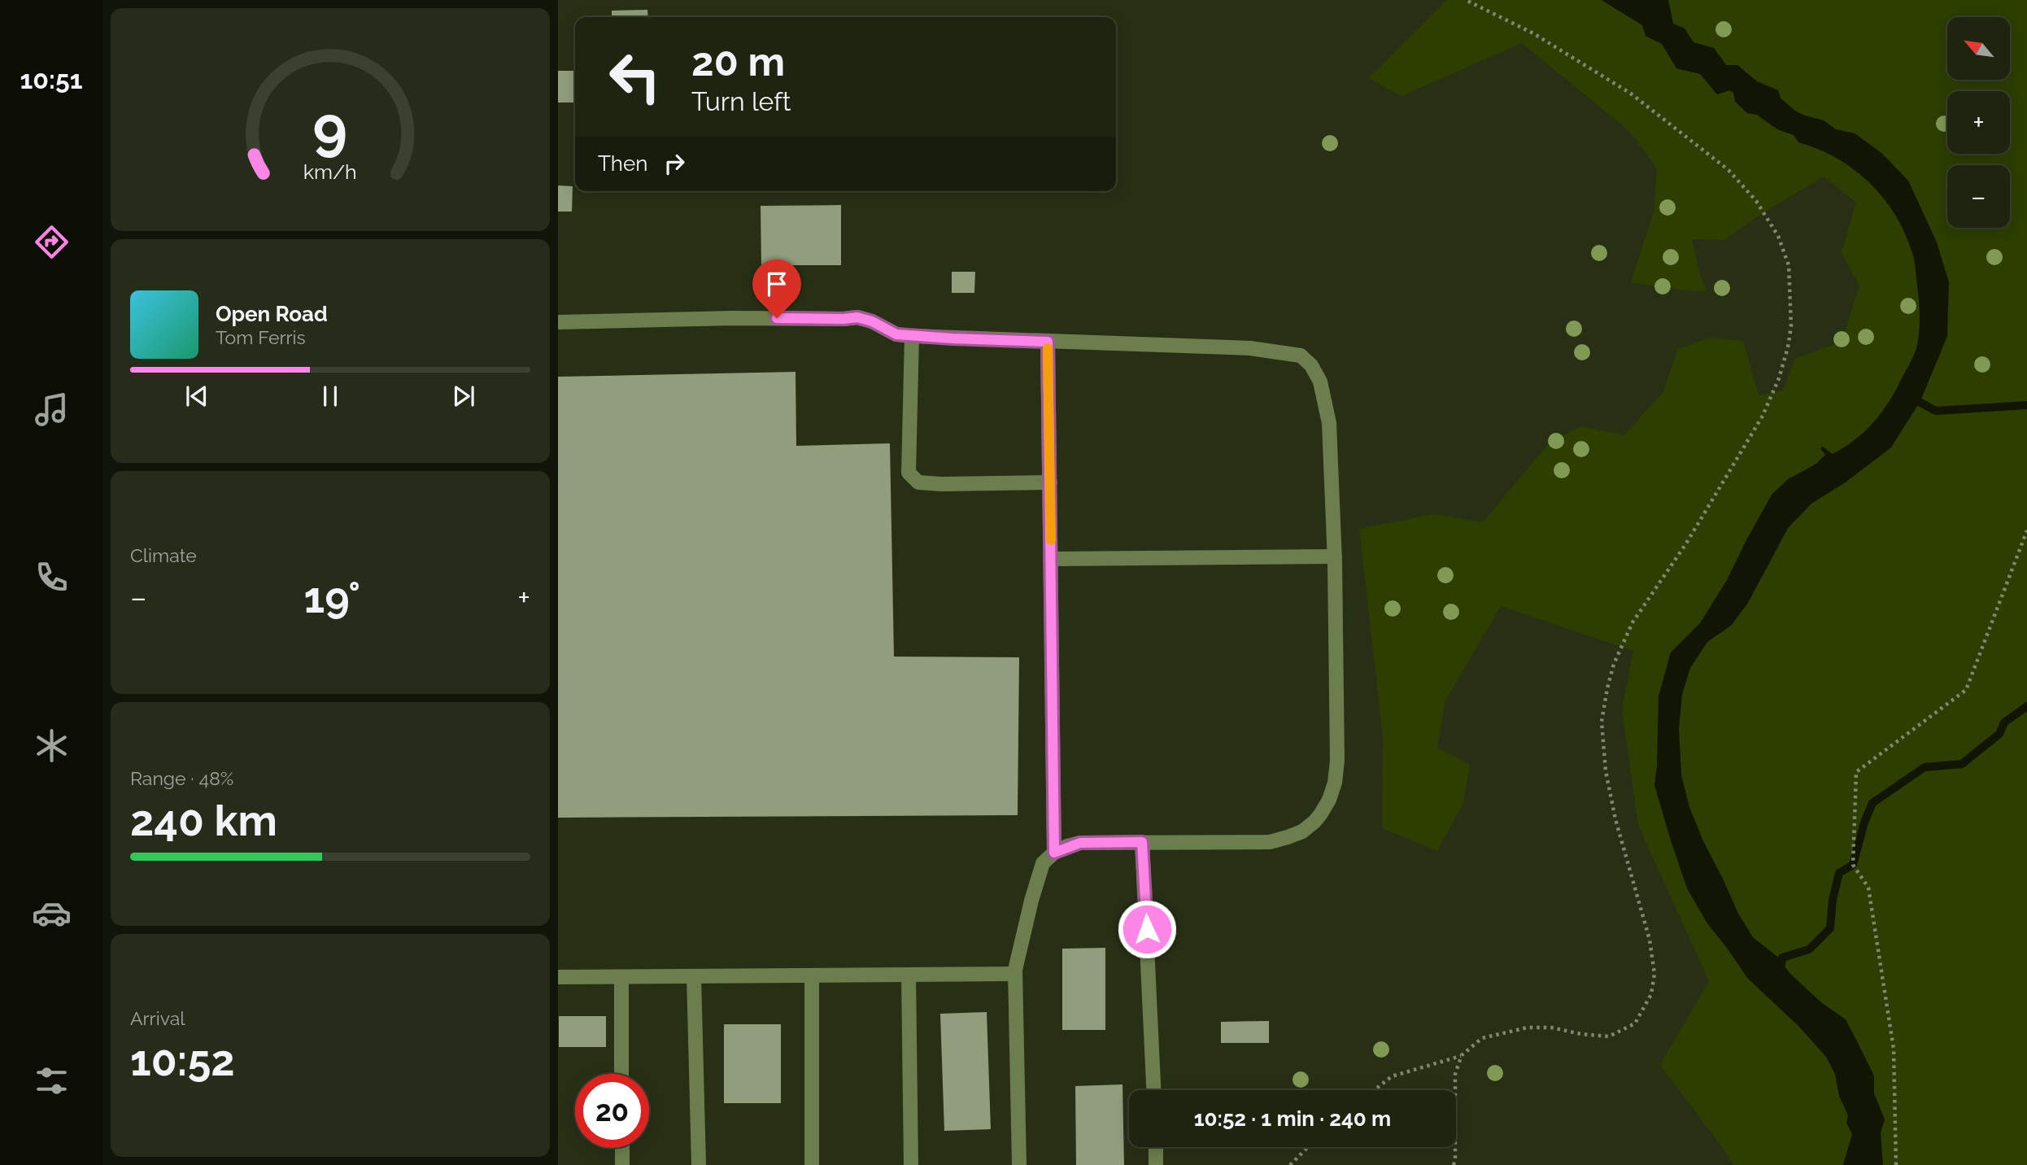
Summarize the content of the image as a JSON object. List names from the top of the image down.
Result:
{
  "north": "top left",
  "page": {
    "tabs": "10:51",
    "map_buttons": ["+", "−"],
    "turn": ["20 m", "Turn left"],
    "then": "Then",
    "song": ["Open Road", "Tom Ferris"],
    "tile": [
      "Climate",
      ["Range · 48%", "240 km"],
      ["Arrival", "10:52"]
    ],
    "heat": ["−", "19°", "+"],
    "limit": "20",
    "trip": "10:52 · 1 min · 240 m",
    "gauge": ["9", "km/h"]
  }
}
